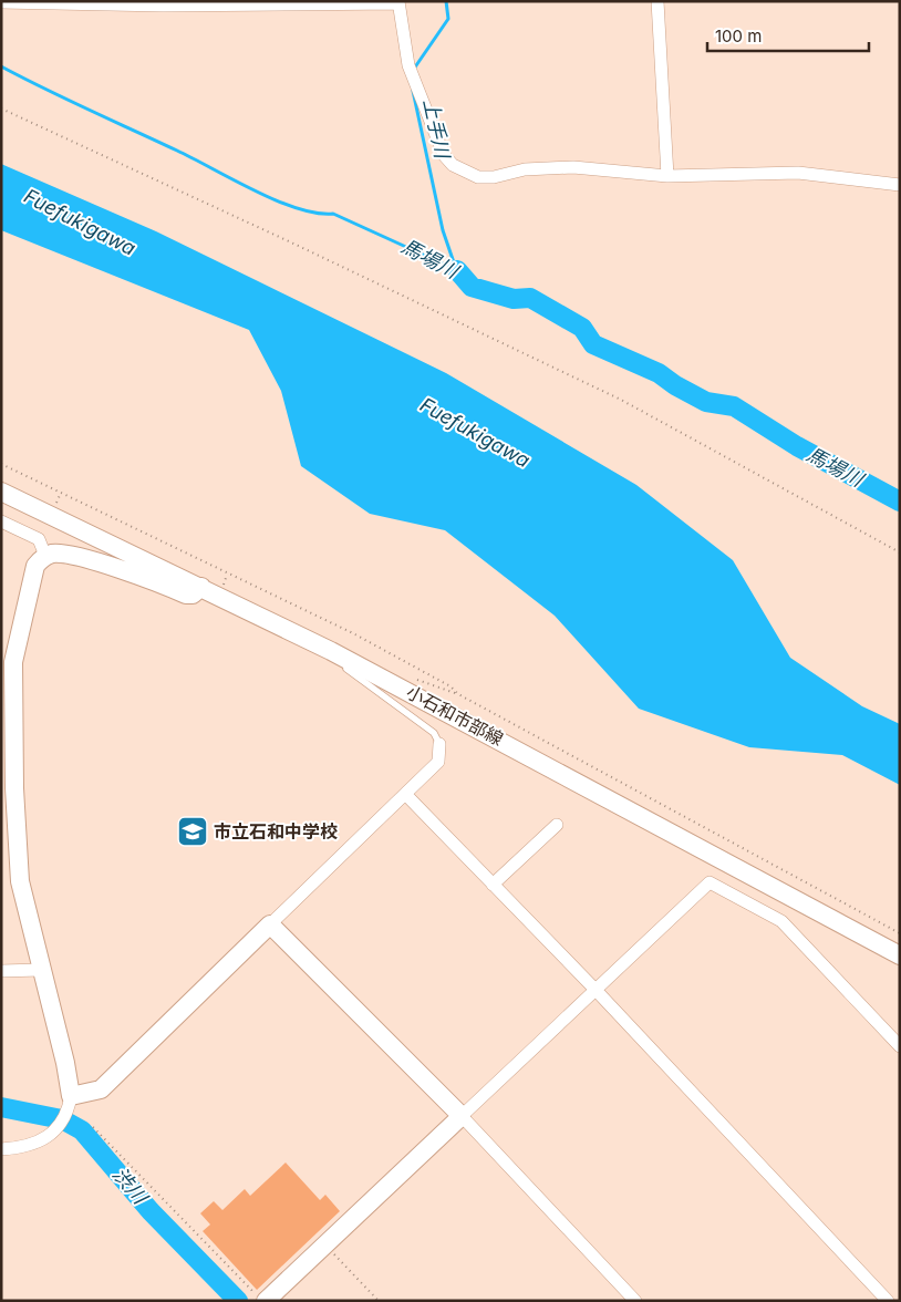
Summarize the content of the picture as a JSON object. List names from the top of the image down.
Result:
{
  "streets": {
    "street": ["小石和市部線"]
  },
  "water": [
    "上手川",
    "Fuefukigawa",
    "馬場川",
    "渋川"
  ],
  "places": {
    "school or university": ["市立石和中学校"]
  },
  "scale_bar": "100 m"
}
